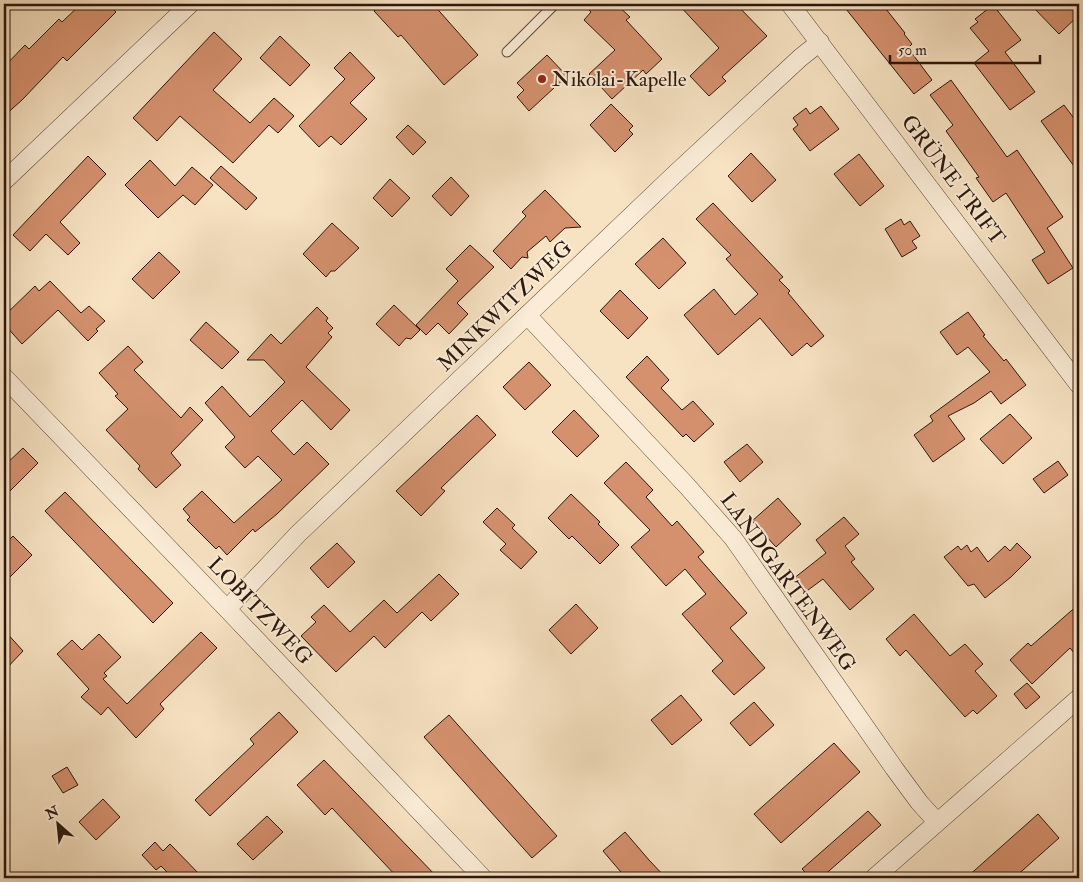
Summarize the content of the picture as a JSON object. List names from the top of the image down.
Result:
{
  "streets": {
    "street": [
      "GRÜNE TRIFT",
      "MINKWITZWEG",
      "LANDGARTENWEG",
      "LOBITZWEG"
    ]
  },
  "crossings": [
    ["GRÜNE TRIFT", "MINKWITZWEG"],
    ["MINKWITZWEG", "LANDGARTENWEG"],
    ["MINKWITZWEG", "LOBITZWEG"]
  ],
  "places": ["Nikolai-Kapelle"],
  "scale_bar": "50 m",
  "north": "top left"
}
